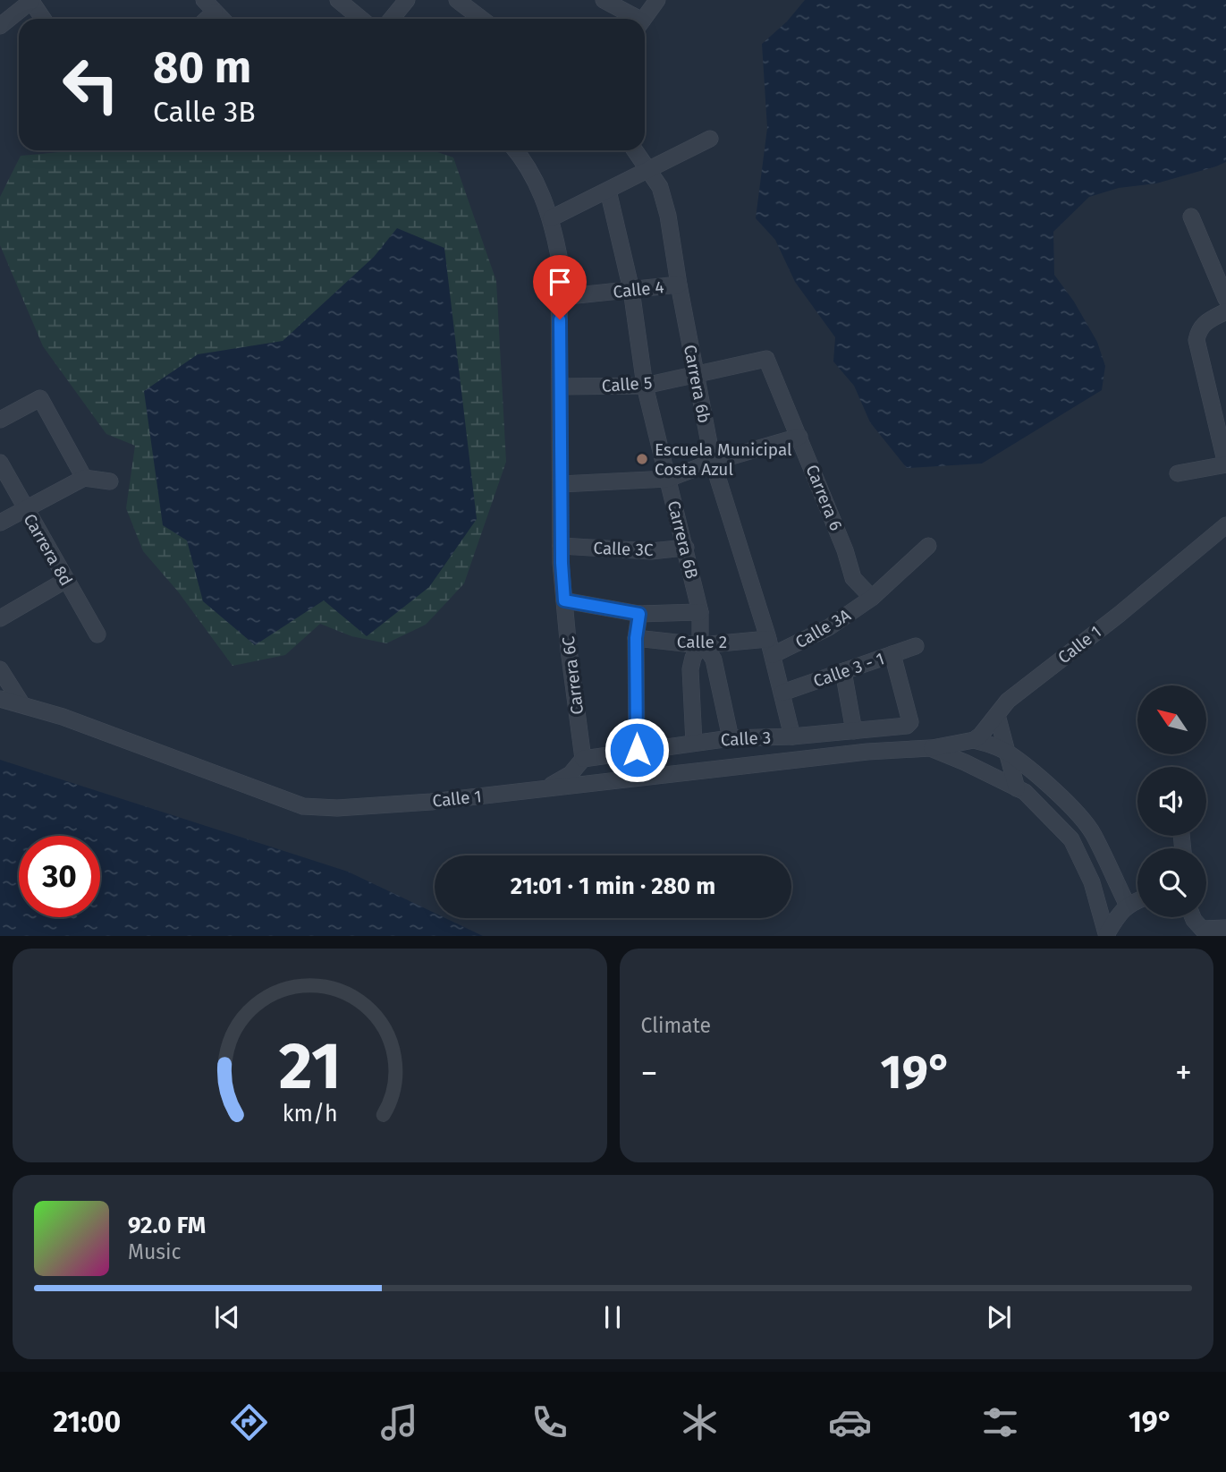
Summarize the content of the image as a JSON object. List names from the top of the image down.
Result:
{
  "streets": {
    "street": [
      "Calle 4",
      "Calle 5",
      "Carrera 6b",
      "Carrera 6",
      "Carrera 6B",
      "Calle 3C",
      "Carrera 8d",
      "Calle 3A",
      "Calle 2",
      "Calle 1",
      "Calle 3 - 1",
      "Carrera 6C",
      "Calle 3"
    ]
  },
  "crossings": [
    ["Calle 4", "Carrera 6b"],
    ["Calle 4", "Carrera 6B"],
    ["Calle 4", "Carrera 6C"],
    ["Calle 5", "Carrera 6b"],
    ["Calle 5", "Carrera 6"],
    ["Calle 5", "Carrera 6B"],
    ["Calle 5", "Carrera 6C"],
    ["Carrera 6b", "Calle 3A"],
    ["Carrera 6b", "Calle 2"],
    ["Carrera 6b", "Calle 3 - 1"],
    ["Carrera 6b", "Calle 3"],
    ["Carrera 6", "Calle 3A"],
    ["Carrera 6B", "Calle 3C"],
    ["Carrera 6B", "Calle 2"],
    ["Carrera 6B", "Calle 3"],
    ["Calle 3C", "Carrera 6C"],
    ["Calle 3 - 1", "Calle 3"],
    ["Carrera 6C", "Calle 3"]
  ],
  "places": ["Escuela Municipal Costa Azul"],
  "north": "top left",
  "page": {
    "turn": ["80 m", "Calle 3B"],
    "limit": "30",
    "trip": "21:01 · 1 min · 280 m",
    "tile": "Climate",
    "heat": ["−", "19°", "+"],
    "song": ["92.0 FM", "Music"],
    "tabs": ["21:00", "19°"],
    "gauge": ["21", "km/h"]
  }
}
